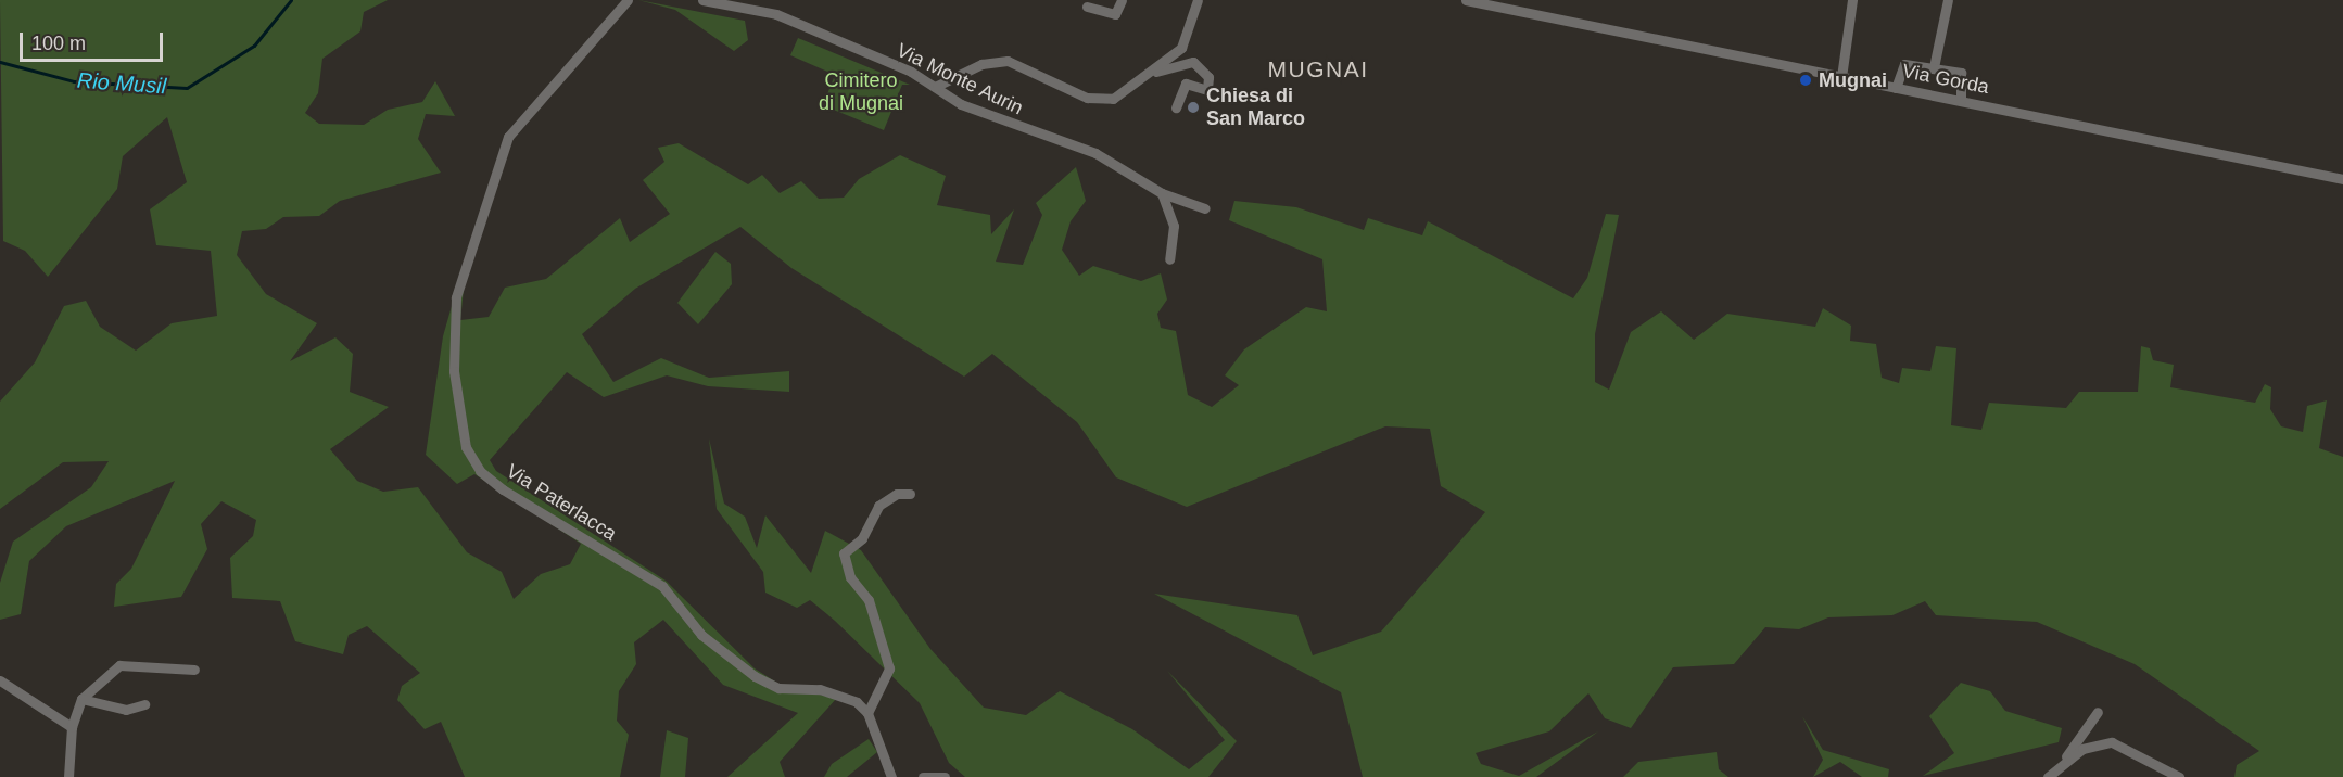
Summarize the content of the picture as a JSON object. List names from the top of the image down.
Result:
{
  "streets": {
    "street": ["Via Monte Aurin", "Via Gorda", "Via Paterlacca"]
  },
  "districts": ["MUGNAI"],
  "water": ["Rio Musil"],
  "parks": ["Cimitero di Mugnai"],
  "places": ["Mugnai", "Chiesa di San Marco"],
  "scale_bar": "100 m"
}
